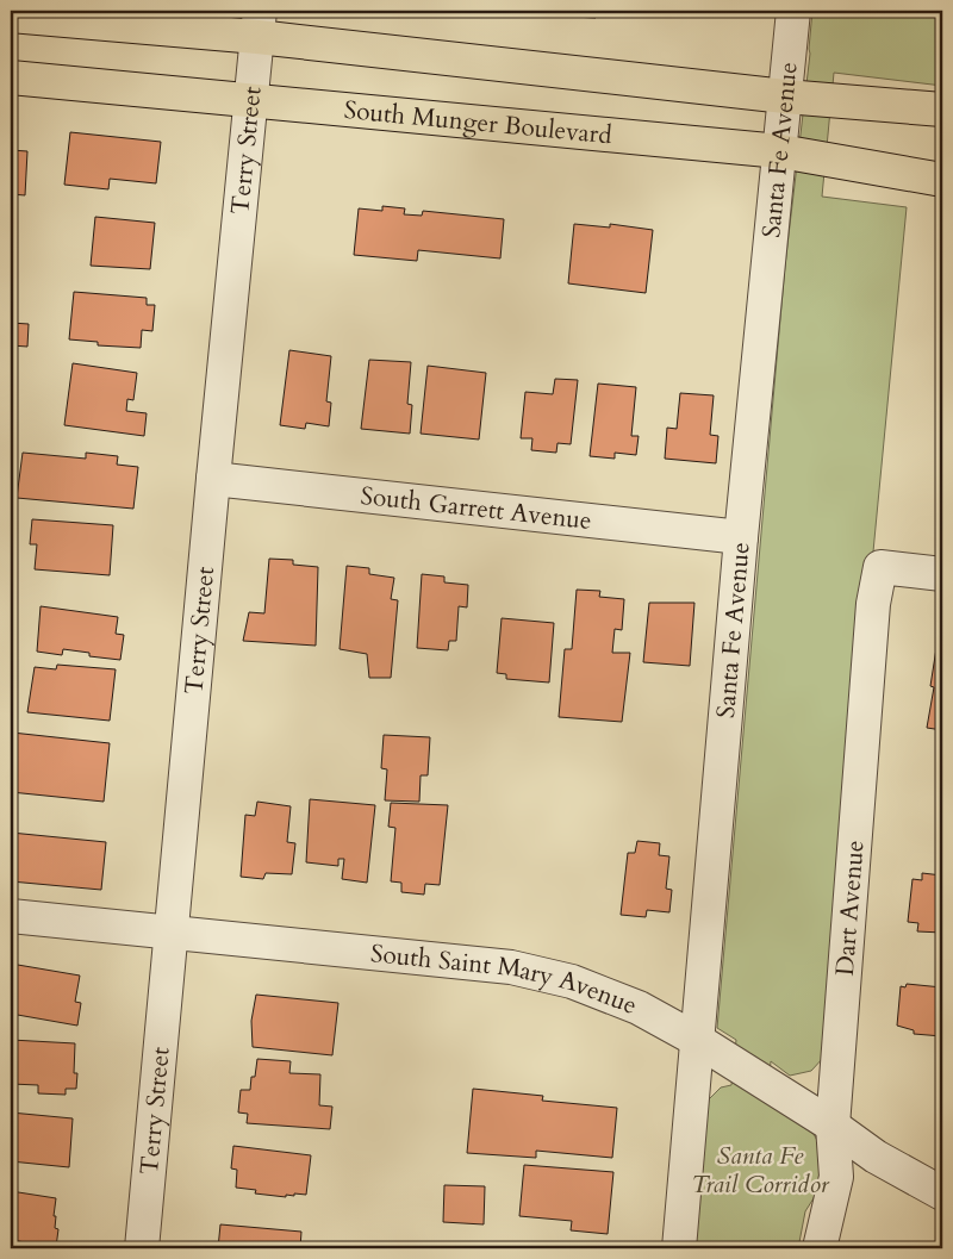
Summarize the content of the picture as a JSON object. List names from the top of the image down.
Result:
{
  "streets": {
    "main road": ["South Munger Boulevard"],
    "street": [
      "Terry Street",
      "Santa Fe Avenue",
      "South Garrett Avenue",
      "Dart Avenue",
      "South Saint Mary Avenue"
    ]
  },
  "crossings": [
    ["South Munger Boulevard", "Terry Street"],
    ["South Munger Boulevard", "Santa Fe Avenue"],
    ["Terry Street", "South Garrett Avenue"],
    ["Terry Street", "South Saint Mary Avenue"],
    ["Santa Fe Avenue", "South Garrett Avenue"],
    ["Santa Fe Avenue", "South Saint Mary Avenue"],
    ["Dart Avenue", "South Saint Mary Avenue"]
  ],
  "parks": ["Santa Fe Trail Corridor"]
}
